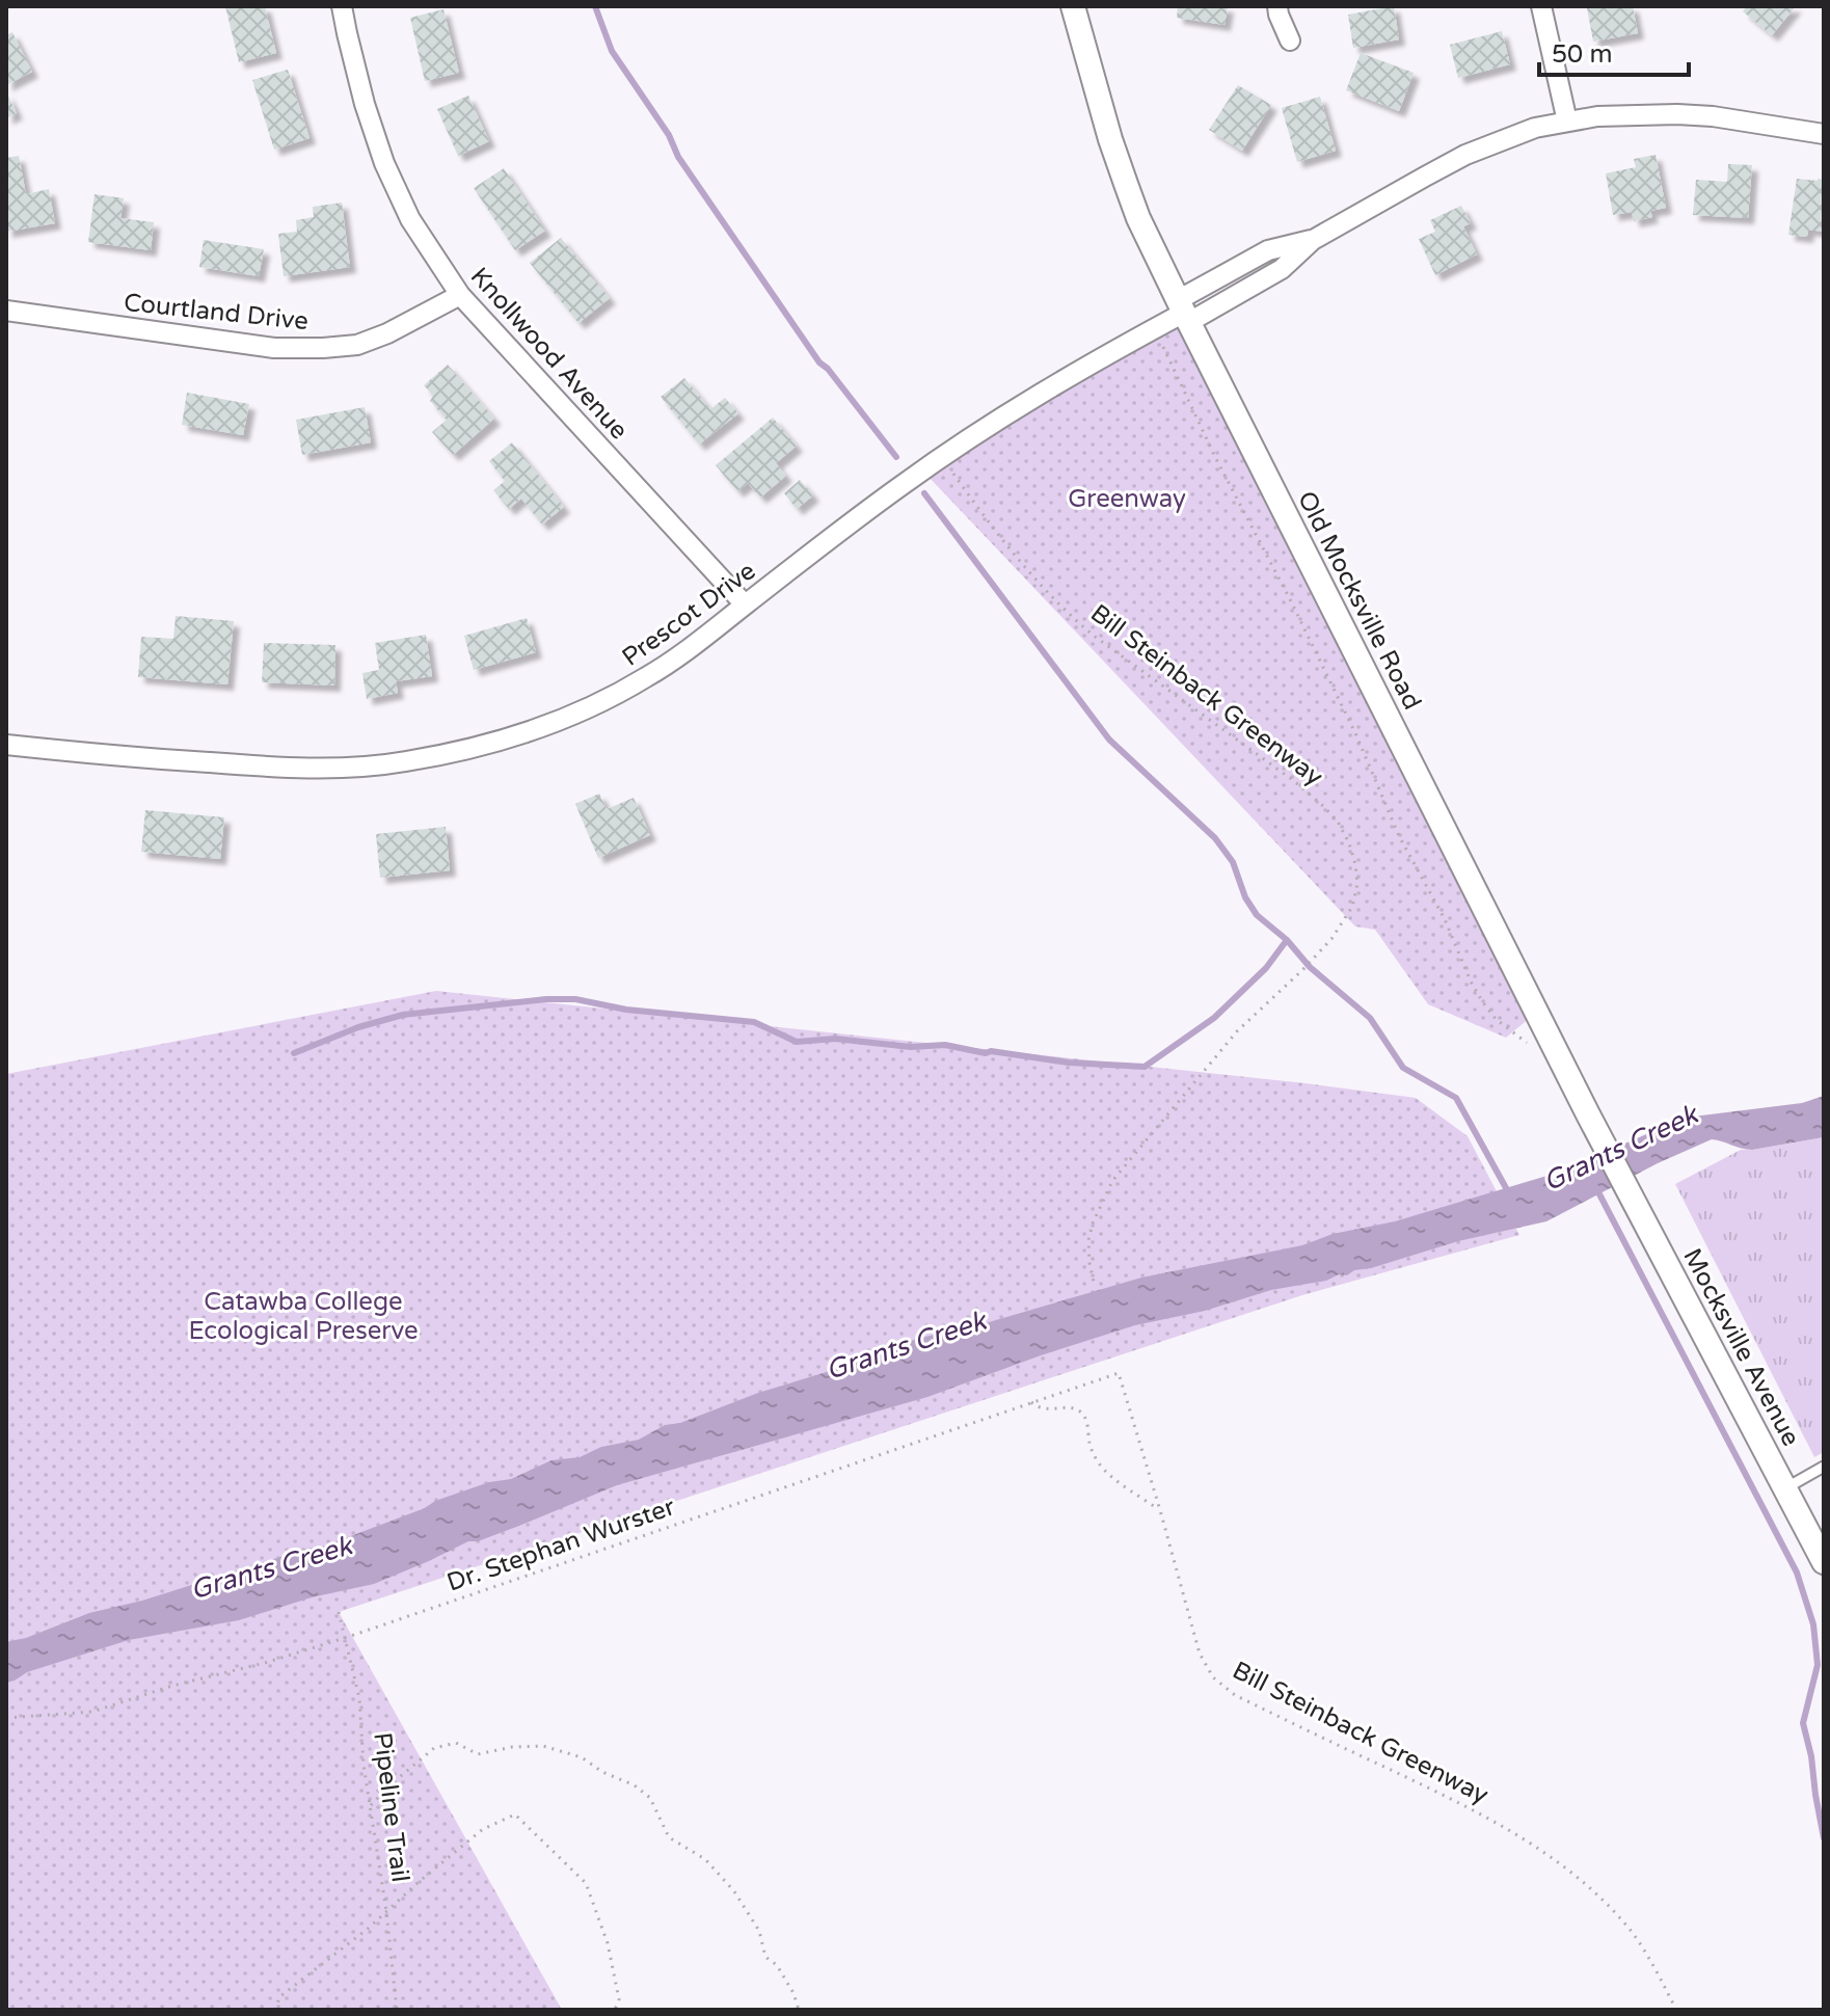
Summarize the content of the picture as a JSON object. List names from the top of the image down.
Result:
{
  "streets": {
    "street": [
      "Courtland Drive",
      "Knollwood Avenue",
      "Old Mocksville Road",
      "Prescot Drive",
      "Mocksville Avenue"
    ],
    "path": ["Bill Steinback Greenway", "Dr. Stephan Wurster", "Pipeline Trail"]
  },
  "crossings": [
    ["Courtland Drive", "Knollwood Avenue"],
    ["Knollwood Avenue", "Prescot Drive"],
    ["Old Mocksville Road", "Prescot Drive"],
    ["Old Mocksville Road", "Mocksville Avenue"],
    ["Bill Steinback Greenway", "Dr. Stephan Wurster"],
    ["Dr. Stephan Wurster", "Pipeline Trail"]
  ],
  "water": ["Grants Creek"],
  "parks": ["Greenway", "Catawba College Ecological Preserve"],
  "scale_bar": "50 m"
}
